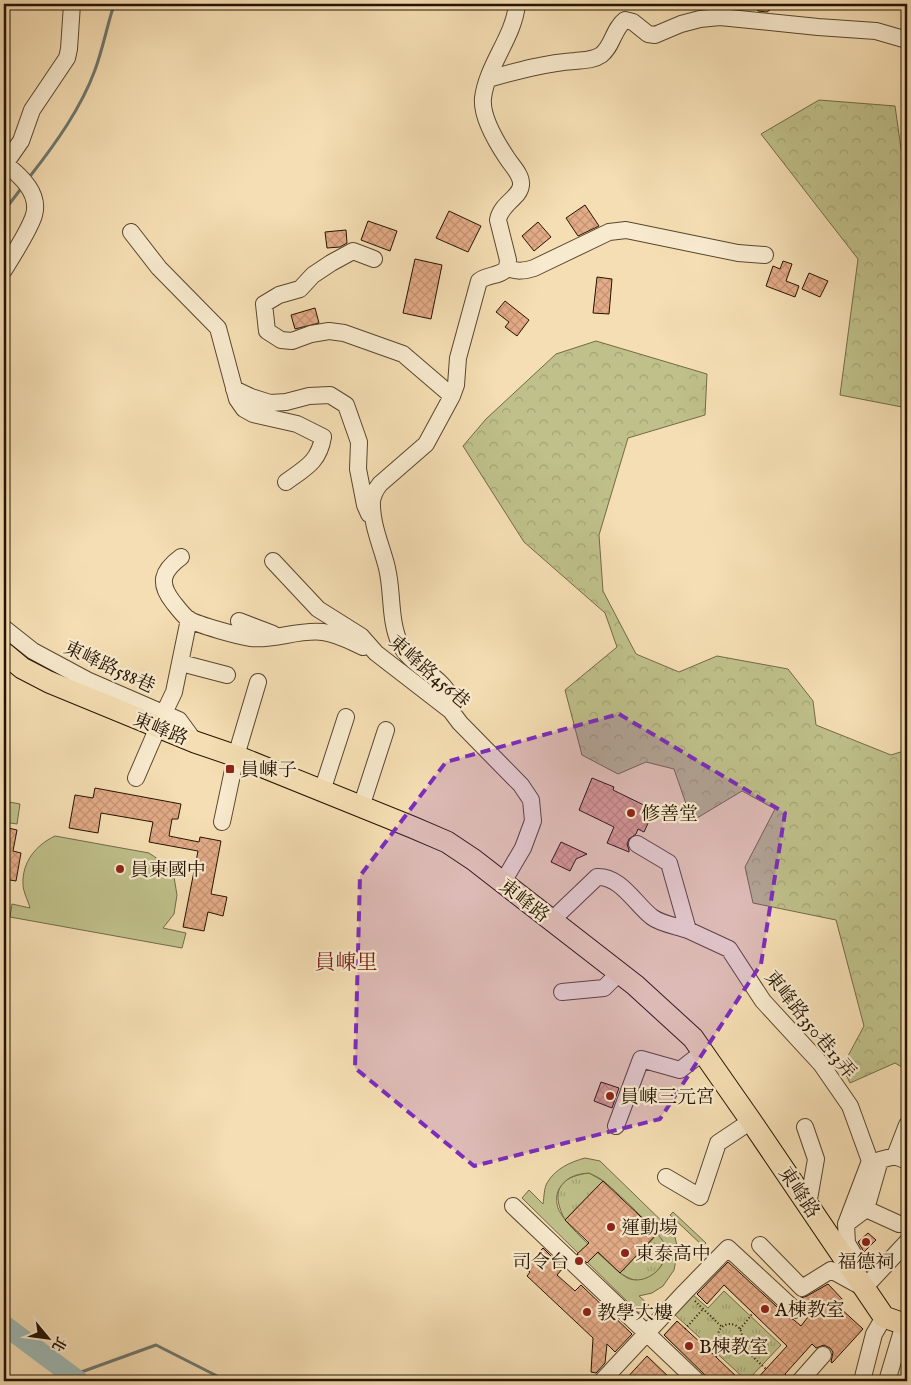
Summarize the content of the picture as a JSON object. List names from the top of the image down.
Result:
{
  "streets": {
    "main road": ["東峰路"],
    "street": ["東峰路588巷", "東峰路456巷", "東峰路350巷13弄"]
  },
  "crossings": [
    ["東峰路588巷", "東峰路"],
    ["東峰路456巷", "東峰路"],
    ["東峰路", "東峰路350巷13弄"]
  ],
  "districts": ["員崠里"],
  "places": {
    "transit": ["員崠子"],
    "other": [
      "修善堂",
      "員東國中",
      "員崠三元宮",
      "運動場",
      "福德祠",
      "東泰高中",
      "司令台",
      "A棟教室",
      "教學大樓",
      "B棟教室"
    ]
  },
  "north": "bottom right"
}
